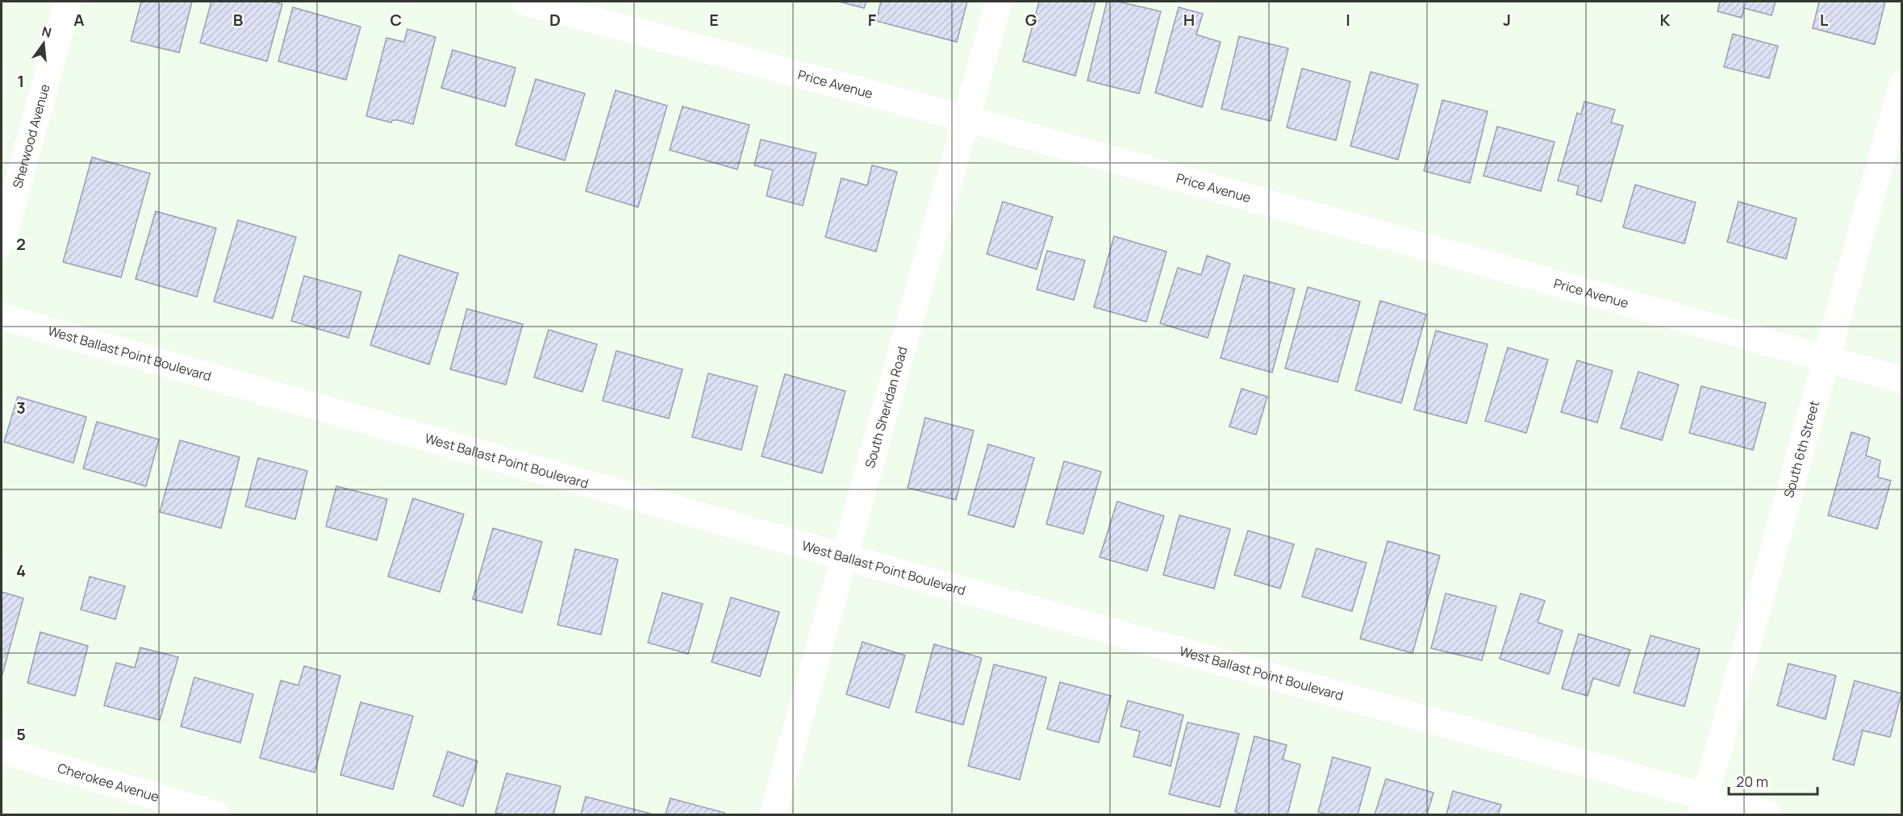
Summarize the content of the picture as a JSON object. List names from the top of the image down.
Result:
{
  "streets": {
    "street": [
      "Price Avenue",
      "Sherwood Avenue",
      "West Ballast Point Boulevard",
      "South Sheridan Road",
      "South 6th Street",
      "Cherokee Avenue"
    ]
  },
  "crossings": [
    ["Price Avenue", "South Sheridan Road"],
    ["Price Avenue", "South 6th Street"],
    ["West Ballast Point Boulevard", "South Sheridan Road"],
    ["West Ballast Point Boulevard", "South 6th Street"]
  ],
  "scale_bar": "20 m",
  "north": "top",
  "grid": {
    "columns": [
      "A",
      "B",
      "C",
      "D",
      "E",
      "F",
      "G",
      "H",
      "I",
      "J",
      "K",
      "L"
    ],
    "rows": [
      "1",
      "2",
      "3",
      "4",
      "5"
    ]
  }
}
